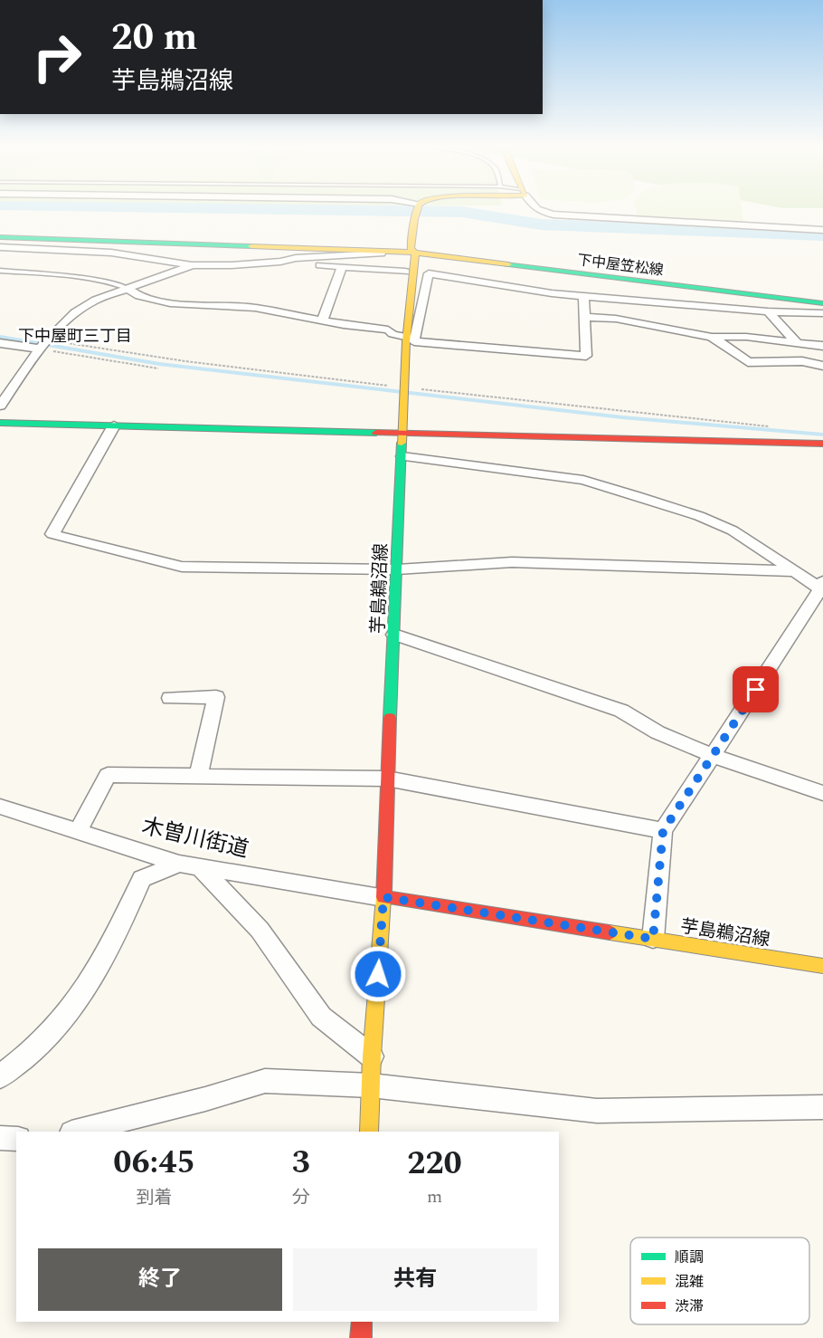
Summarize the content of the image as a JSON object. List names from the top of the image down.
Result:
{
  "streets": {
    "main road": ["下中屋笠松線", "芋島鵜沼線"],
    "street": ["木曽川街道"]
  },
  "crossings": [
    ["下中屋笠松線", "芋島鵜沼線"],
    ["芋島鵜沼線", "木曽川街道"]
  ],
  "districts": ["下中屋町三丁目"],
  "legend": ["順調", "混雑", "渋滞"],
  "page": {
    "turn": ["20 m", "芋島鵜沼線"],
    "eta": [
      "06:45",
      "到着",
      "3",
      "分",
      "220",
      "m"
    ],
    "buttons": ["終了", "共有"]
  }
}
